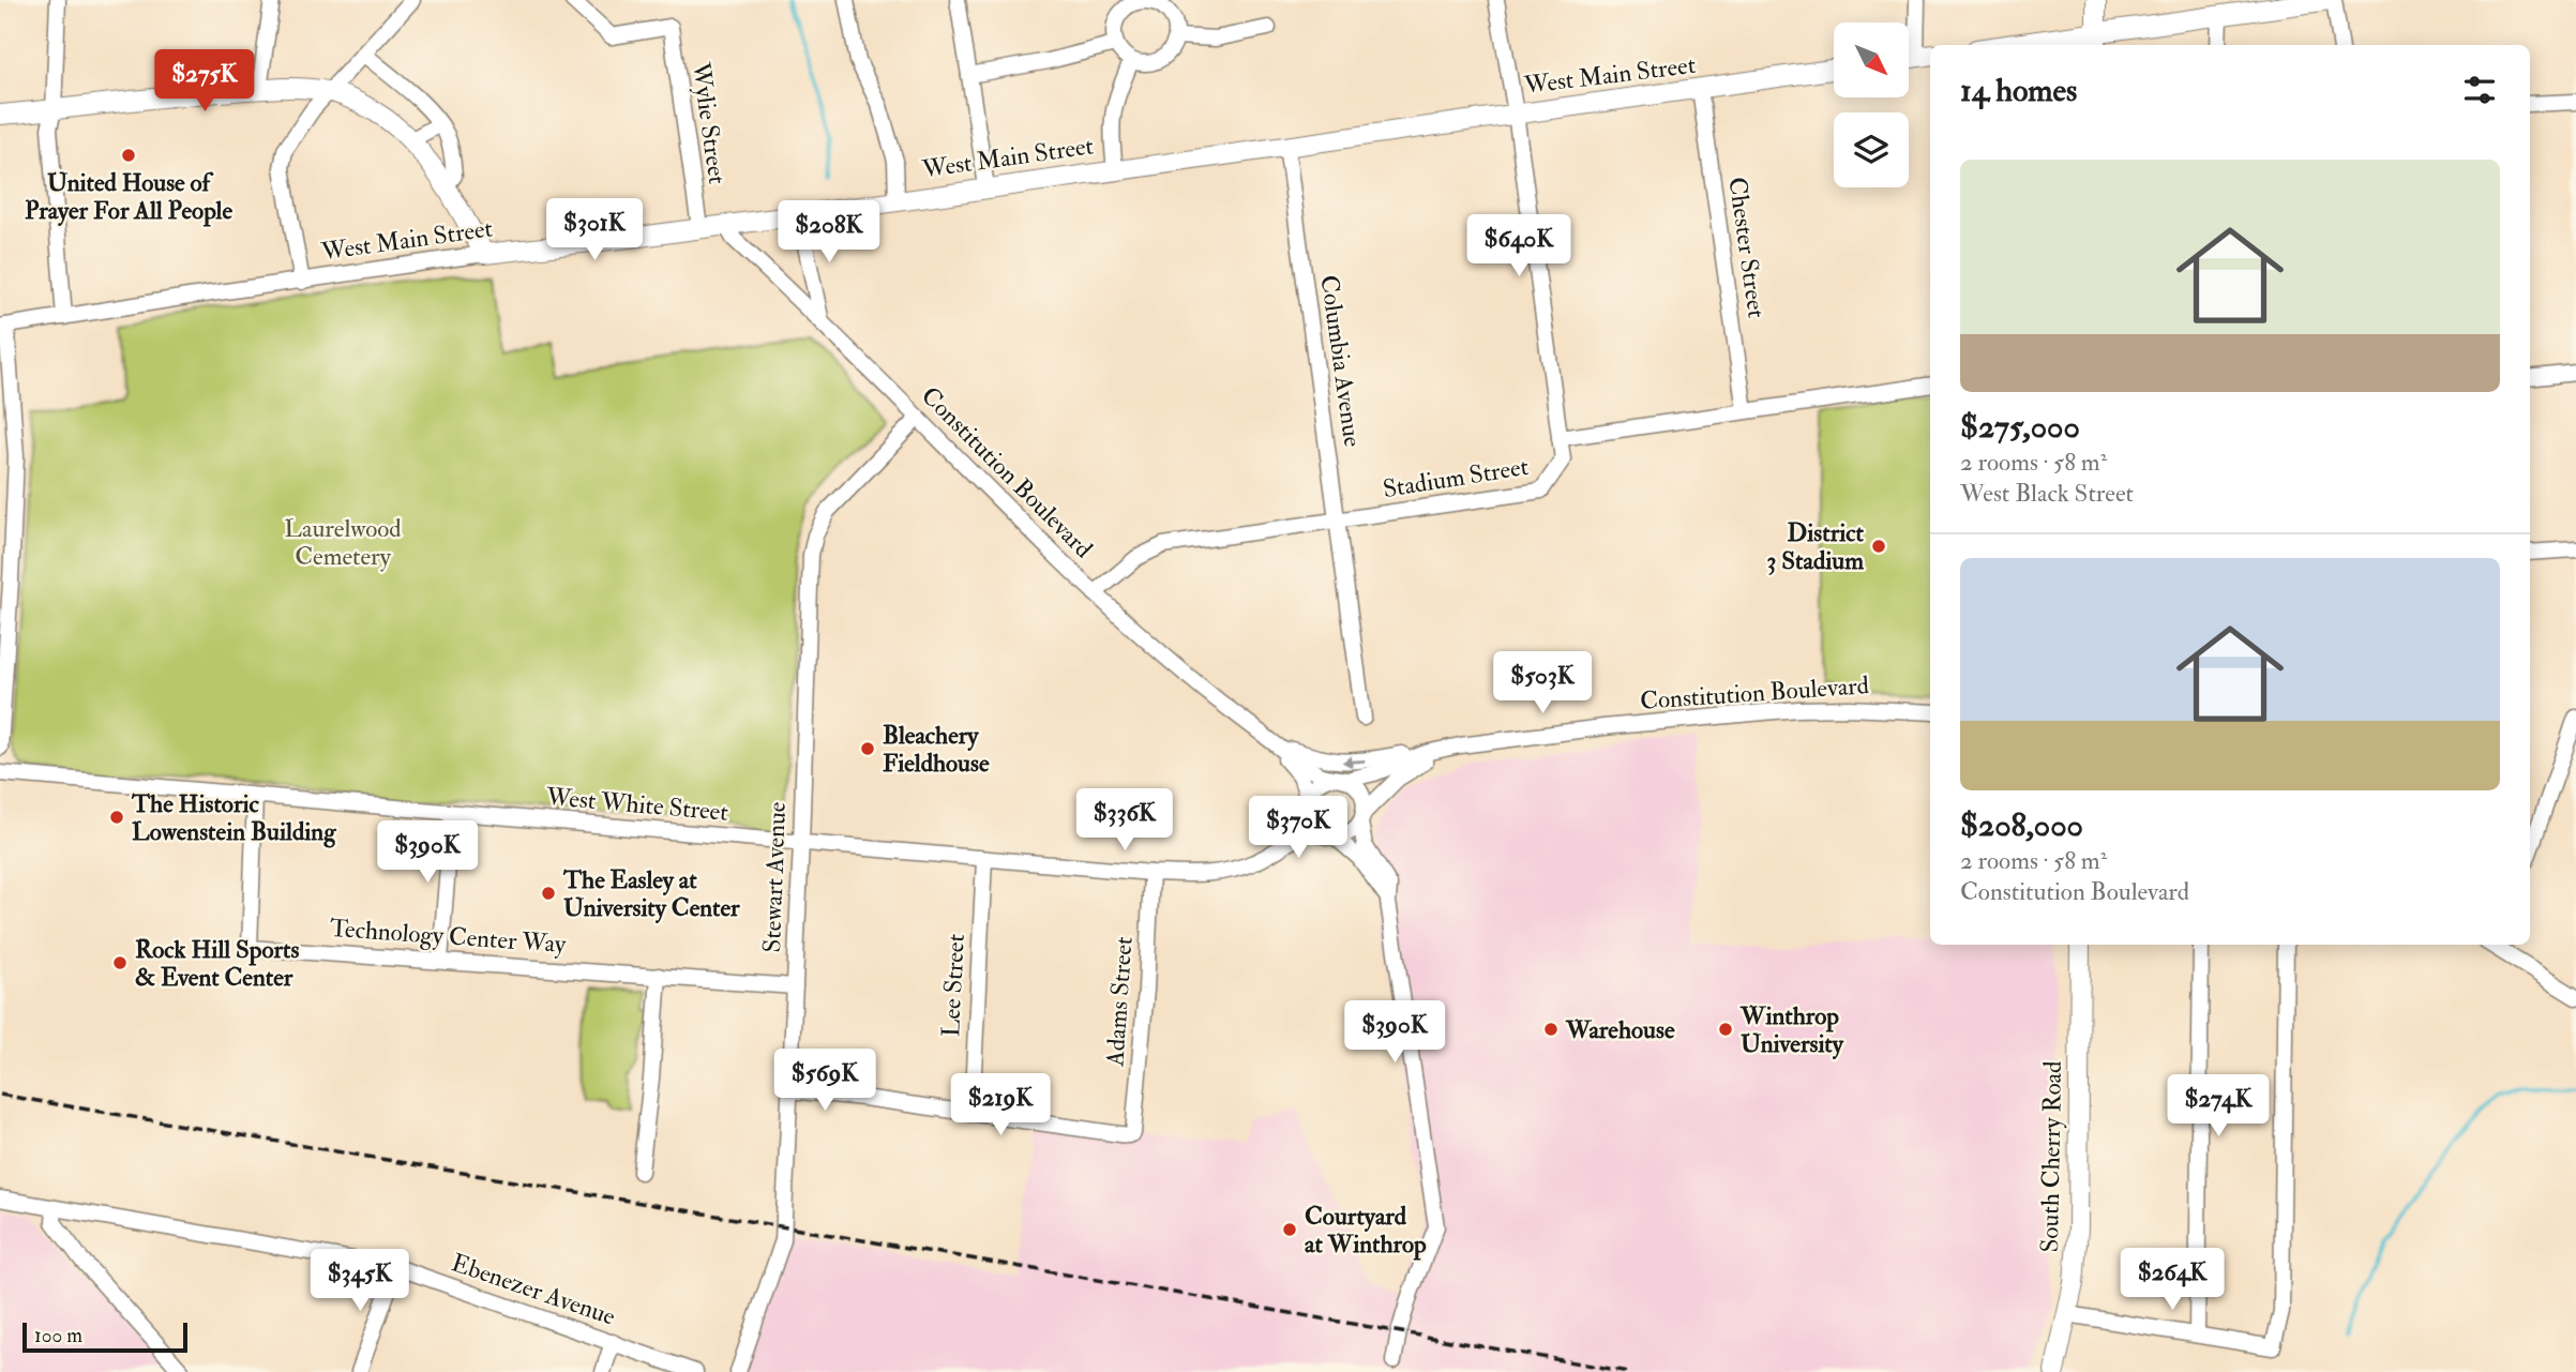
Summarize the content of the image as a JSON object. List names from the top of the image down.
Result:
{
  "streets": {
    "main road": ["West Main Street", "South Cherry Road"],
    "street": [
      "Wylie Street",
      "Chester Street",
      "Columbia Avenue",
      "Constitution Boulevard",
      "Stadium Street",
      "West White Street",
      "Stewart Avenue",
      "Technology Center Way",
      "Lee Street",
      "Adams Street",
      "Ebenezer Avenue"
    ]
  },
  "crossings": [
    ["West Main Street", "Wylie Street"],
    ["West Main Street", "Chester Street"],
    ["West Main Street", "Columbia Avenue"],
    ["West Main Street", "Constitution Boulevard"],
    ["Chester Street", "Stadium Street"],
    ["Columbia Avenue", "Stadium Street"],
    ["Constitution Boulevard", "Stadium Street"],
    ["Constitution Boulevard", "West White Street"],
    ["Constitution Boulevard", "Stewart Avenue"],
    ["West White Street", "Stewart Avenue"],
    ["West White Street", "Technology Center Way"],
    ["West White Street", "Lee Street"],
    ["West White Street", "Adams Street"],
    ["Stewart Avenue", "Technology Center Way"],
    ["Lee Street", "Adams Street"]
  ],
  "parks": ["Laurelwood Cemetery"],
  "places": [
    "United House of Prayer For All People",
    "District 3 Stadium",
    "Bleachery Fieldhouse",
    "The Historic Lowenstein Building",
    "The Easley at University Center",
    "Rock Hill Sports & Event Center",
    "Warehouse",
    "Winthrop University",
    "Courtyard at Winthrop"
  ],
  "scale_bar": "100 m",
  "north": "bottom right",
  "page": {
    "heading": "14 homes",
    "price": [
      "$275K",
      "$301K",
      "$208K",
      "$640K",
      "$503K",
      "$336K",
      "$370K",
      "$390K",
      "$390K",
      "$569K",
      "$219K",
      "$274K",
      "$264K",
      "$345K"
    ],
    "list": [
      {
        "name": "$275,000",
        "note": "2 rooms · 58 m² · West Black Street"
      },
      {
        "name": "$208,000",
        "note": "2 rooms · 58 m² · Constitution Boulevard"
      }
    ],
    "scale": "100 m"
  }
}
